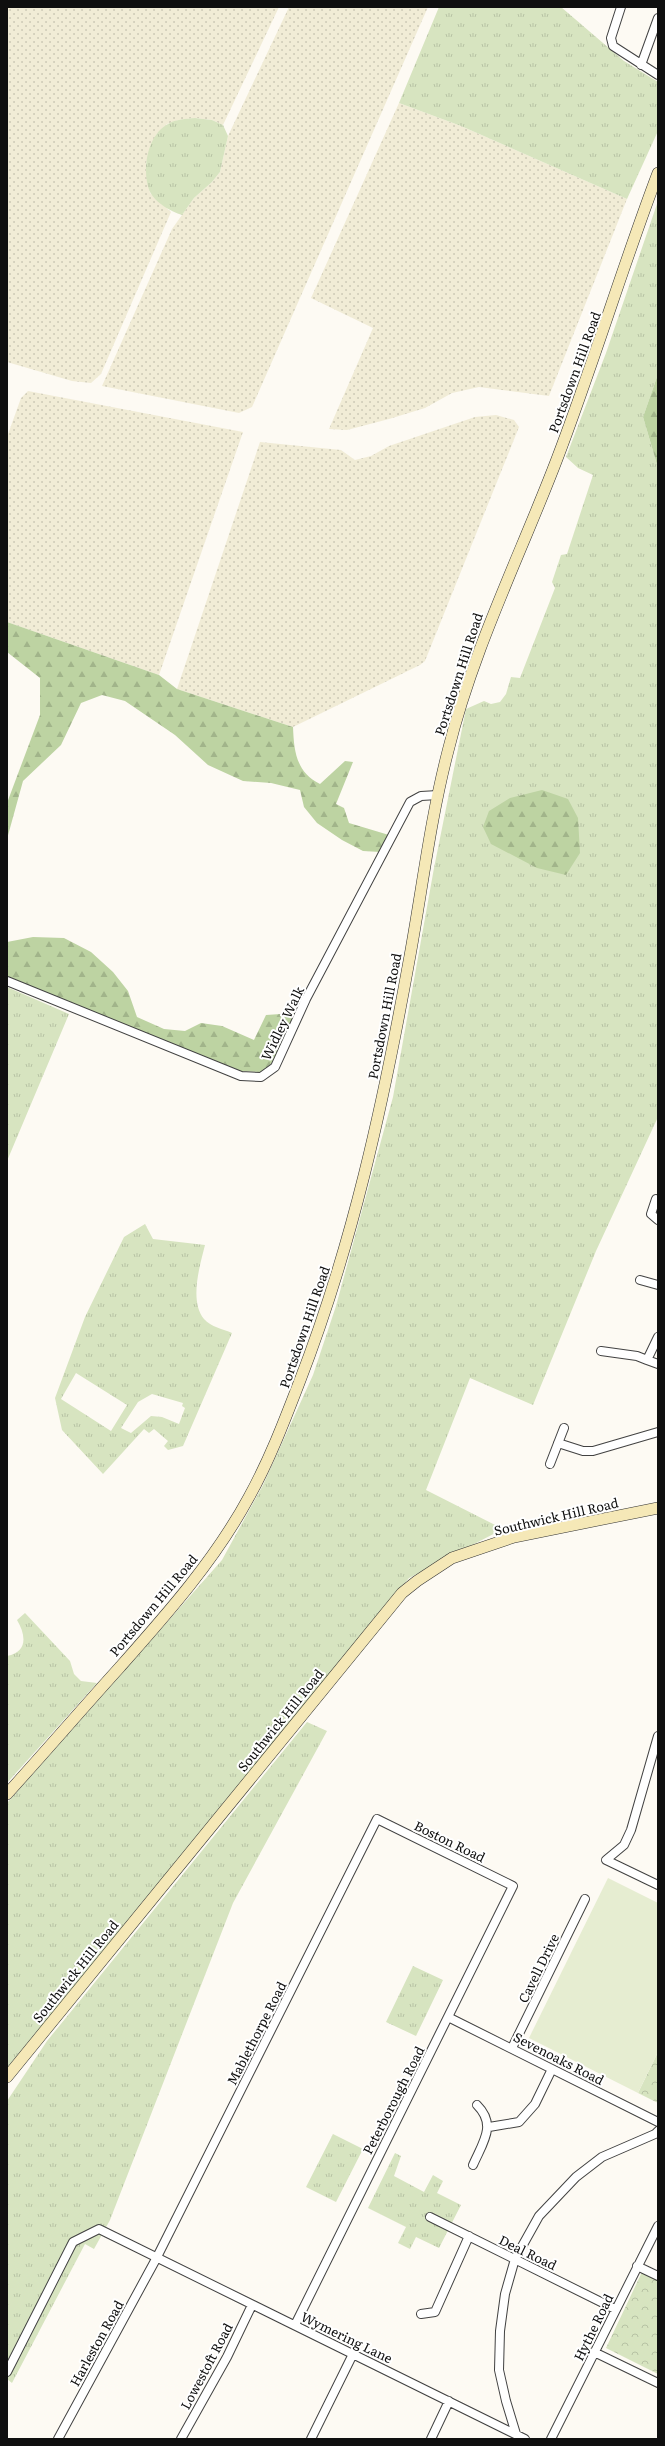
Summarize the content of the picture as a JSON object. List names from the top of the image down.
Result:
{
  "streets": {
    "main road": ["Portsdown Hill Road", "Southwick Hill Road"],
    "street": [
      "Widley Walk",
      "Boston Road",
      "Cavell Drive",
      "Mablethorpe Road",
      "Sevenoaks Road",
      "Peterborough Road",
      "Deal Road",
      "Hythe Road",
      "Wymering Lane",
      "Harleston Road",
      "Lowestoft Road"
    ]
  },
  "crossings": [
    ["Portsdown Hill Road", "Widley Walk"],
    ["Boston Road", "Mablethorpe Road"],
    ["Boston Road", "Peterborough Road"],
    ["Cavell Drive", "Sevenoaks Road"],
    ["Mablethorpe Road", "Wymering Lane"],
    ["Mablethorpe Road", "Harleston Road"],
    ["Sevenoaks Road", "Peterborough Road"],
    ["Peterborough Road", "Wymering Lane"],
    ["Deal Road", "Hythe Road"],
    ["Wymering Lane", "Harleston Road"],
    ["Wymering Lane", "Lowestoft Road"]
  ]
}
